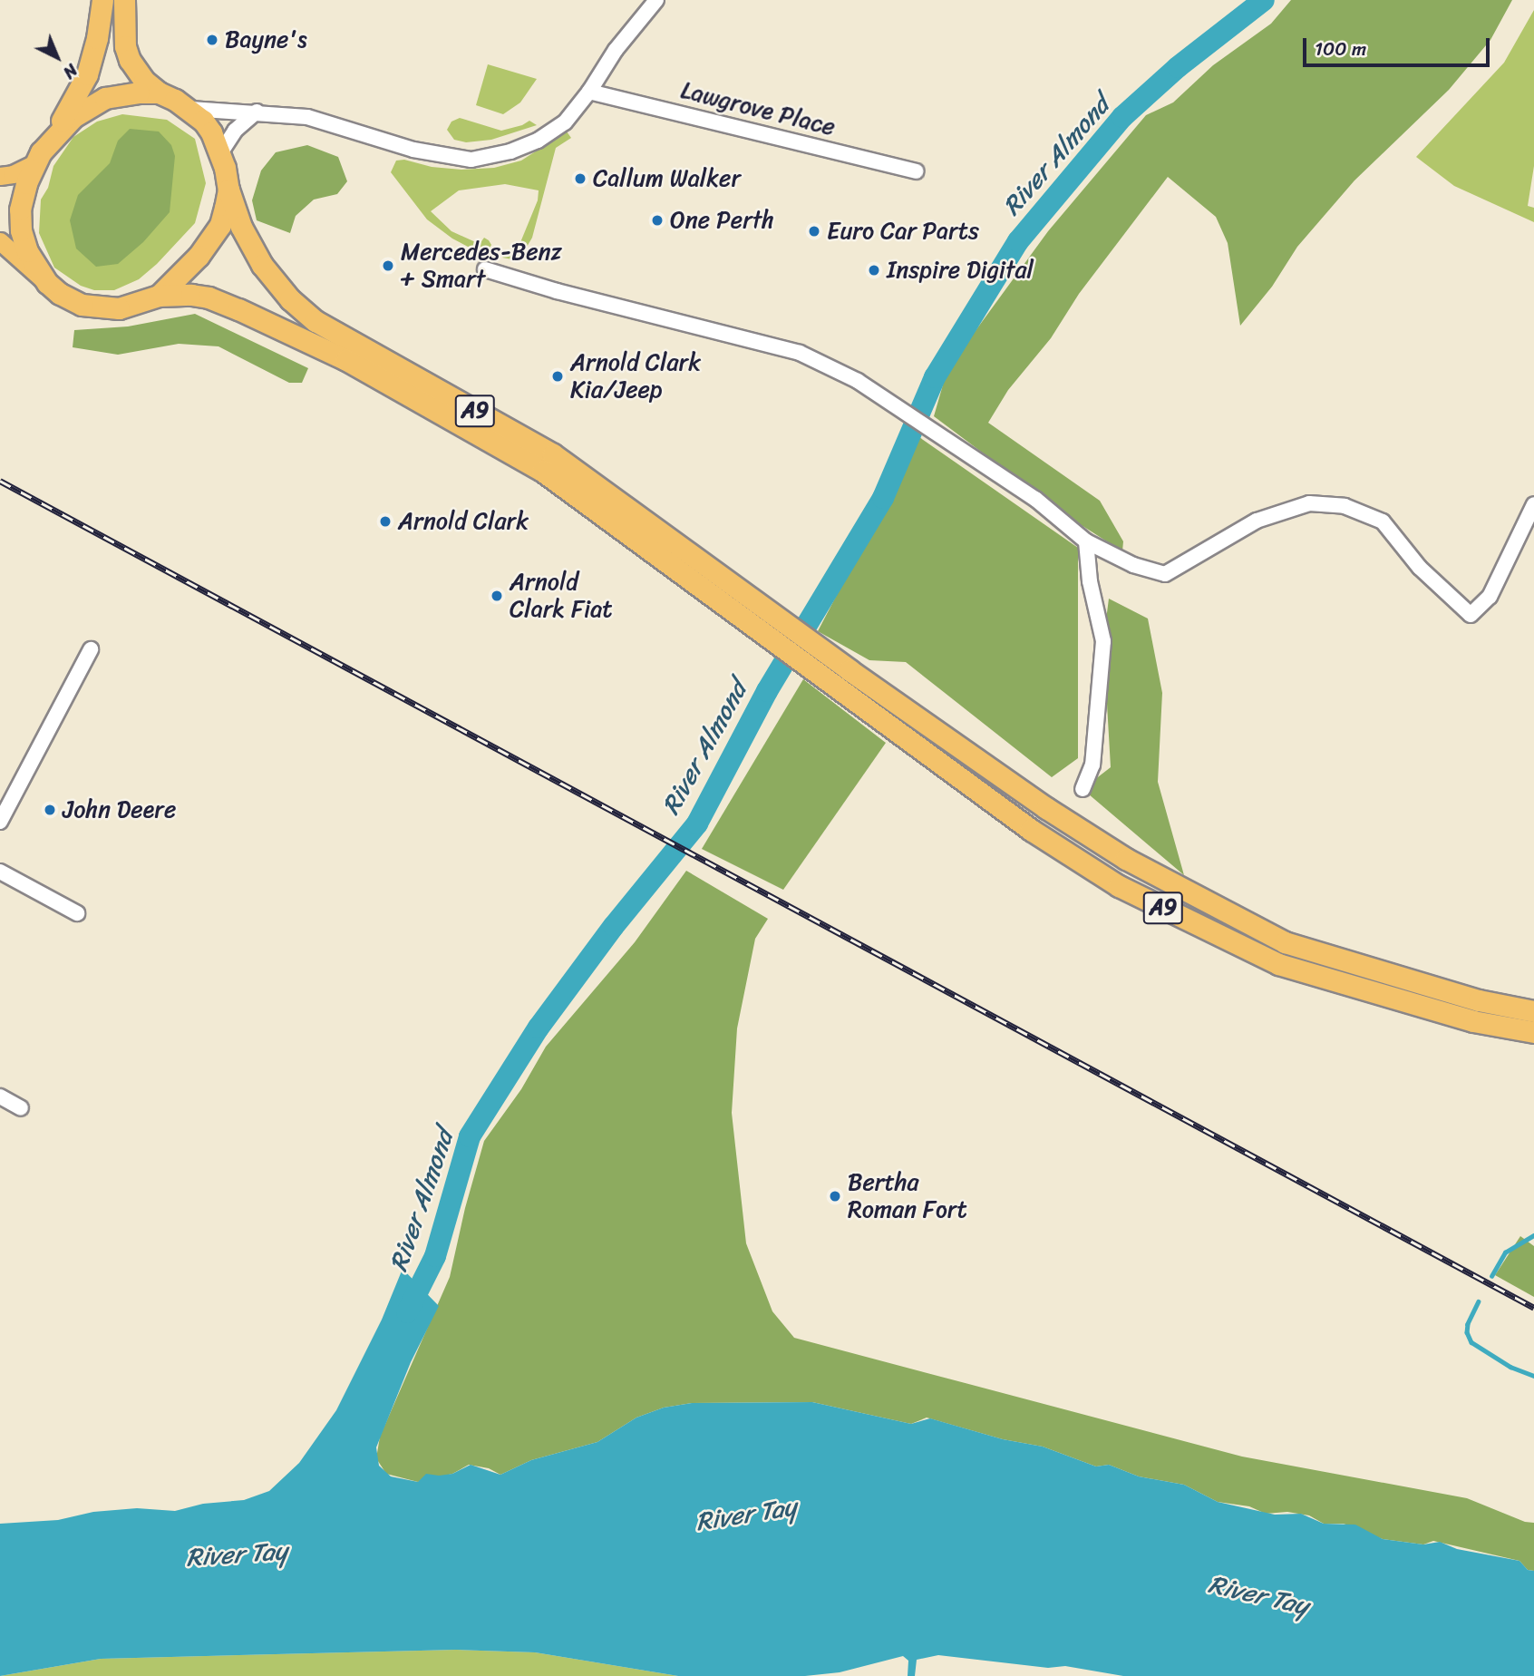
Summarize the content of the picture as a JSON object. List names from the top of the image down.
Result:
{
  "streets": {
    "highway": ["A9"],
    "street": ["Lawgrove Place"]
  },
  "water": ["River Almond", "River Tay"],
  "places": [
    "Bayne's",
    "Callum Walker",
    "One Perth",
    "Euro Car Parts",
    "Mercedes-Benz + Smart",
    "Inspire Digital",
    "Arnold Clark Kia/Jeep",
    "Arnold Clark",
    "Arnold Clark Fiat",
    "John Deere",
    "Bertha Roman Fort"
  ],
  "scale_bar": "100 m",
  "north": "bottom right"
}
